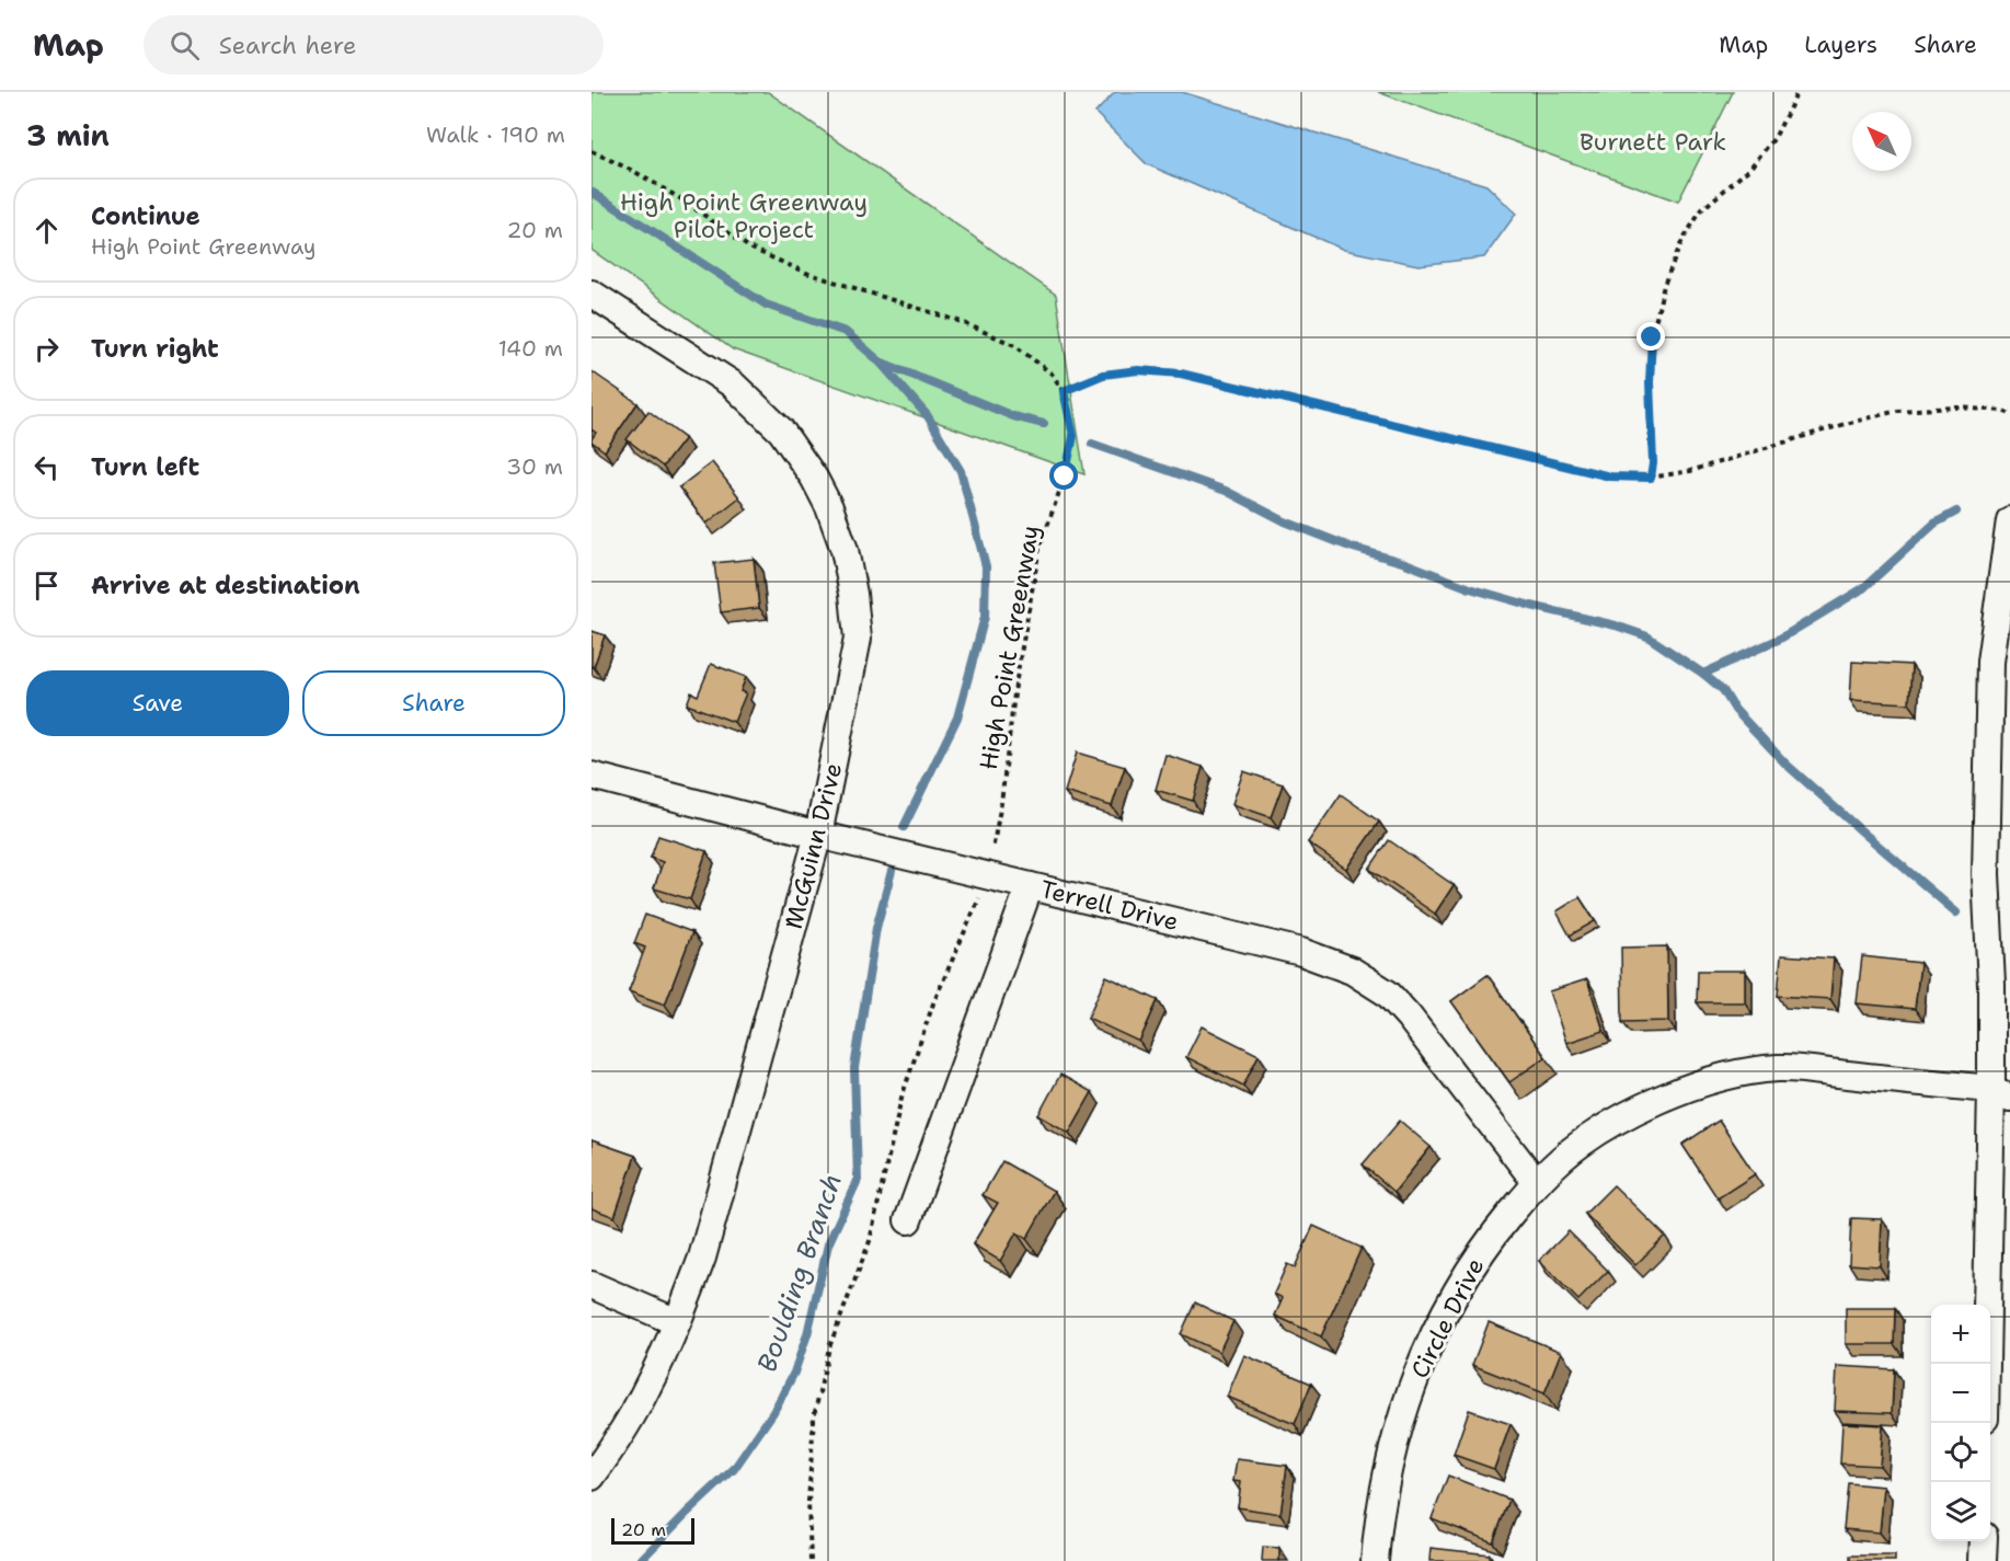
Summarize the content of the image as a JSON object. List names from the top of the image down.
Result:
{
  "streets": {
    "street": ["McGuinn Drive", "Terrell Drive", "Circle Drive"],
    "path": ["High Point Greenway"]
  },
  "crossings": [
    ["McGuinn Drive", "Terrell Drive"],
    ["Terrell Drive", "Circle Drive"]
  ],
  "water": ["Boulding Branch"],
  "parks": ["Burnett Park", "High Point Greenway Pilot Project"],
  "scale_bar": "20 m",
  "north": "top left",
  "page": {
    "header": "Map",
    "search": "Search here",
    "nav": ["Map", "Layers", "Share"],
    "heading": ["3 min", "Walk · 190 m"],
    "list": [
      ["Continue", "High Point Greenway", "20 m"],
      ["Turn right", "140 m"],
      ["Turn left", "30 m"],
      "Arrive at destination"
    ],
    "buttons": ["Save", "Share"],
    "map_buttons": ["+", "−"],
    "scale": "20 m"
  }
}
